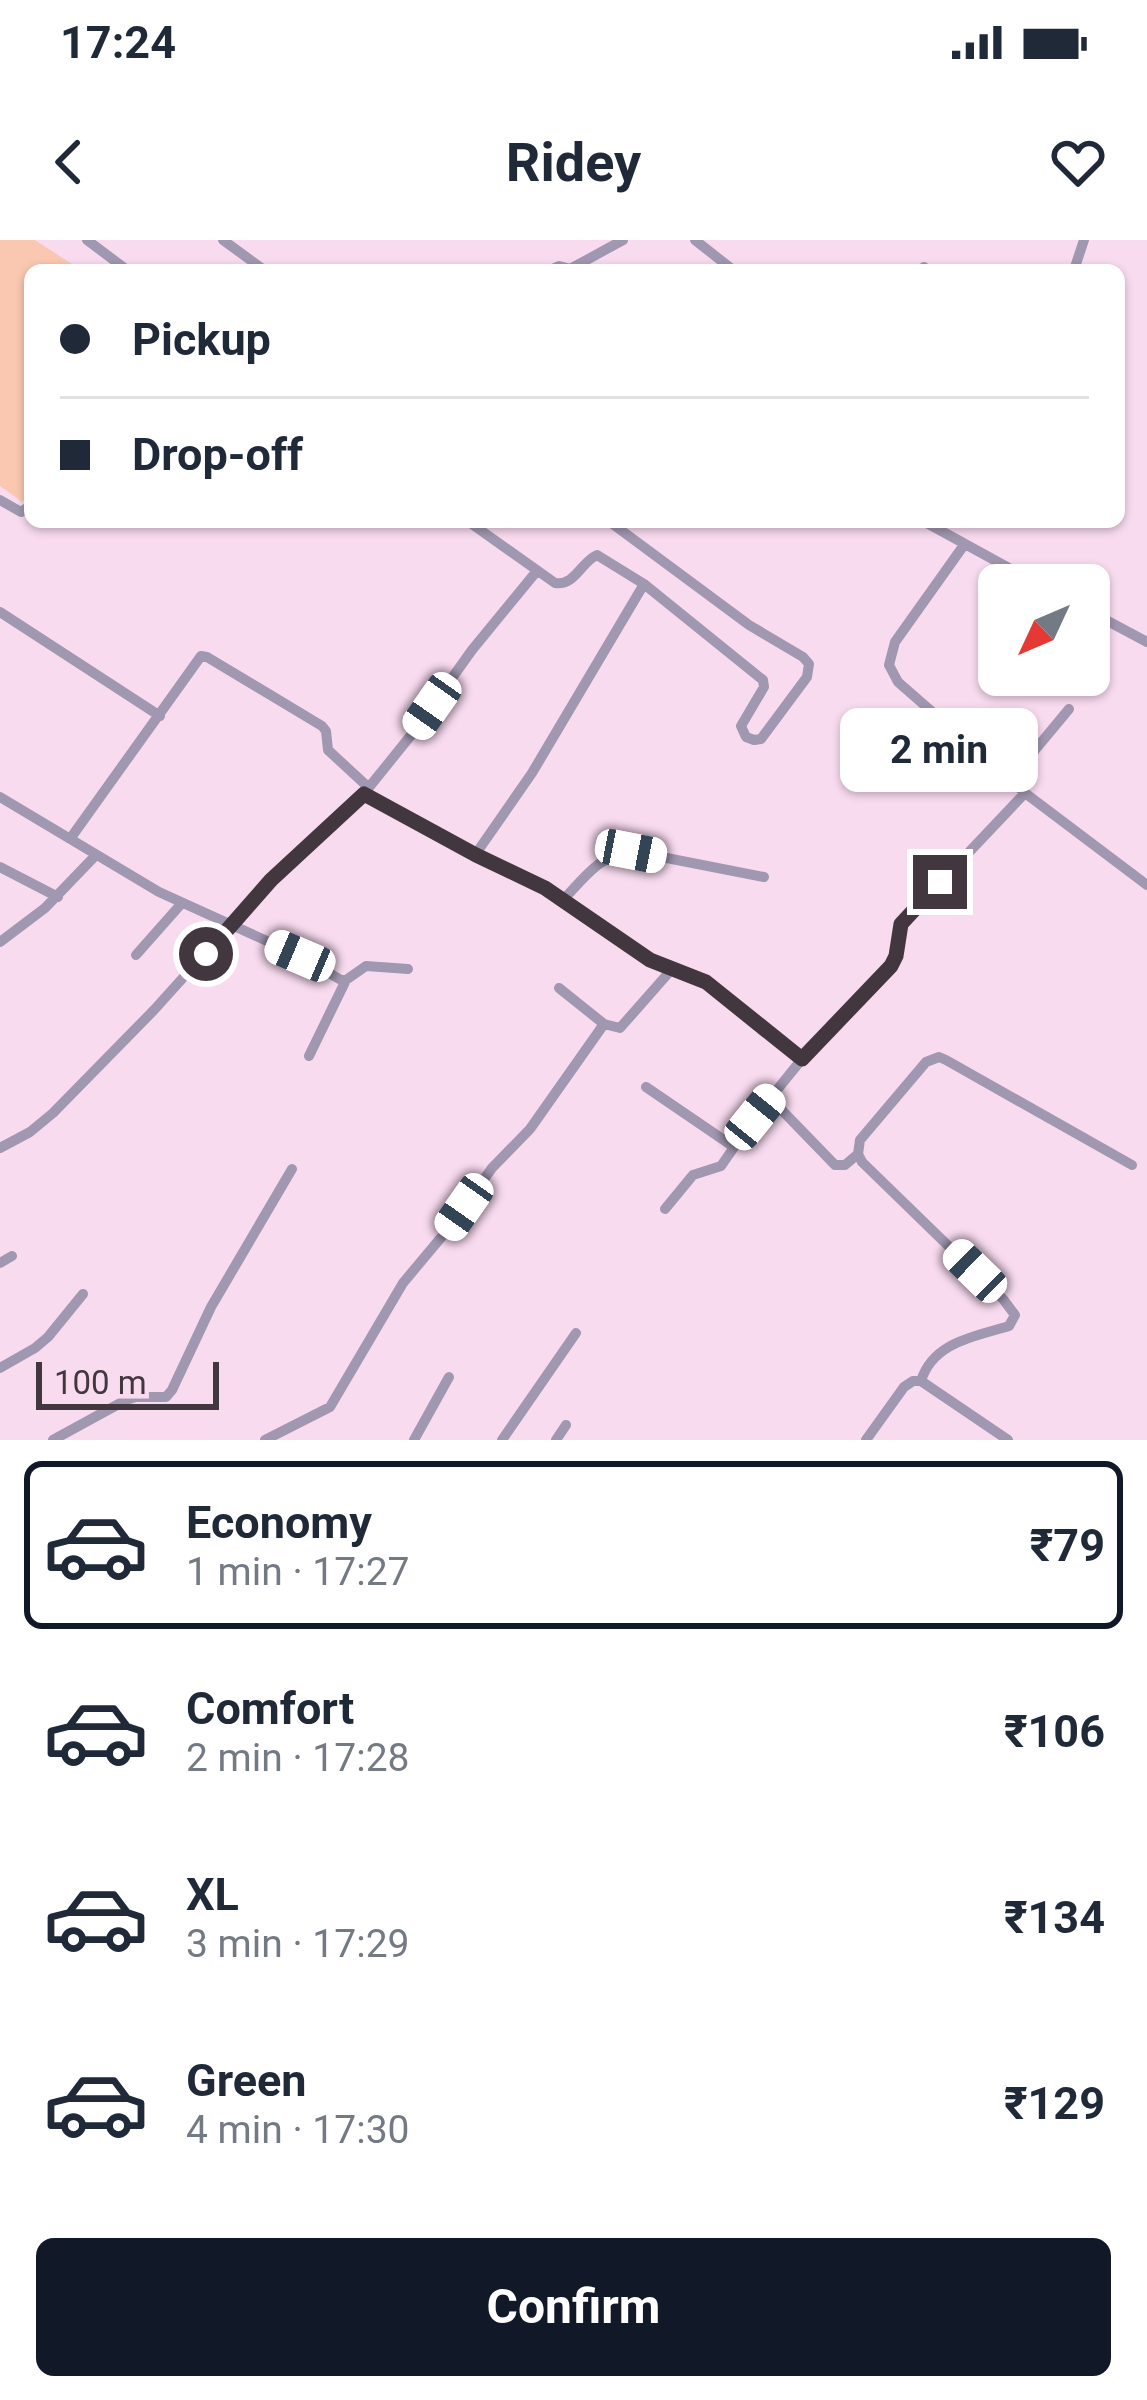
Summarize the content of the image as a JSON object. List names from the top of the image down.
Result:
{
  "scale_bar": "100 m",
  "north": "bottom left",
  "page": {
    "status": "17:24",
    "header": "Ridey",
    "banner": ["Pickup", "Drop-off"],
    "bubble": "2 min",
    "scale": "100 m",
    "list": [
      {
        "name": "Economy",
        "note": "1 min · 17:27",
        "value": "₹79"
      },
      {
        "name": "Comfort",
        "note": "2 min · 17:28",
        "value": "₹106"
      },
      {
        "name": "XL",
        "note": "3 min · 17:29",
        "value": "₹134"
      },
      {
        "name": "Green",
        "note": "4 min · 17:30",
        "value": "₹129"
      }
    ],
    "buttons": "Confirm"
  }
}
